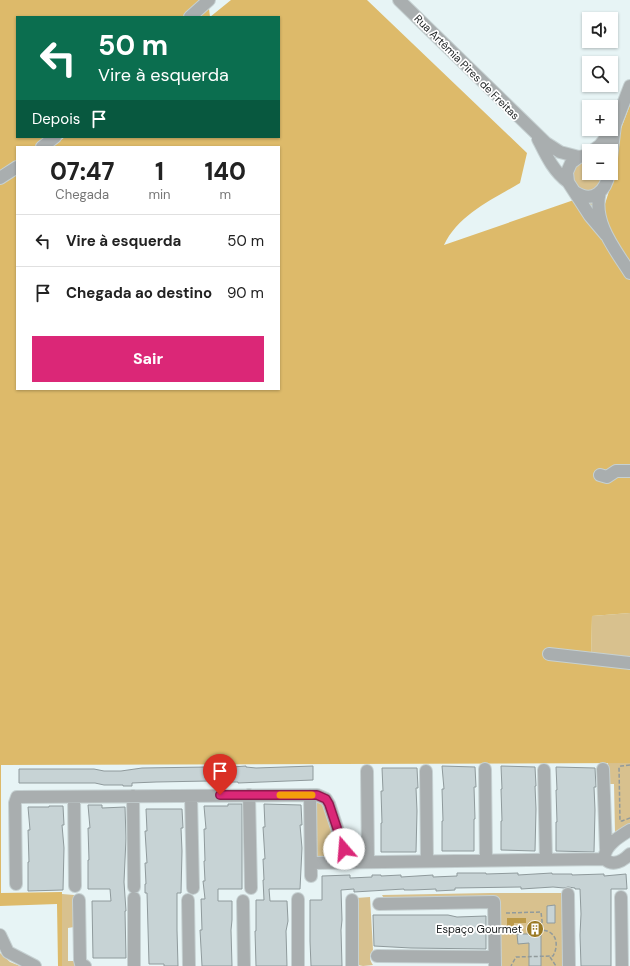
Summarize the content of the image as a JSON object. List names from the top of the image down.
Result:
{
  "streets": {
    "street": ["Rua Artêmia Pires de Freitas"]
  },
  "places": {
    "building": ["Espaço Gourmet"]
  },
  "page": {
    "map_buttons": ["+", "−"],
    "turn": ["50 m", "Vire à esquerda"],
    "then": "Depois",
    "eta": [
      "07:47",
      "Chegada",
      "1",
      "min",
      "140",
      "m"
    ],
    "list": [
      {
        "name": "Vire à esquerda",
        "value": "50 m"
      },
      {
        "name": "Chegada ao destino",
        "value": "90 m"
      }
    ],
    "buttons": "Sair"
  }
}
